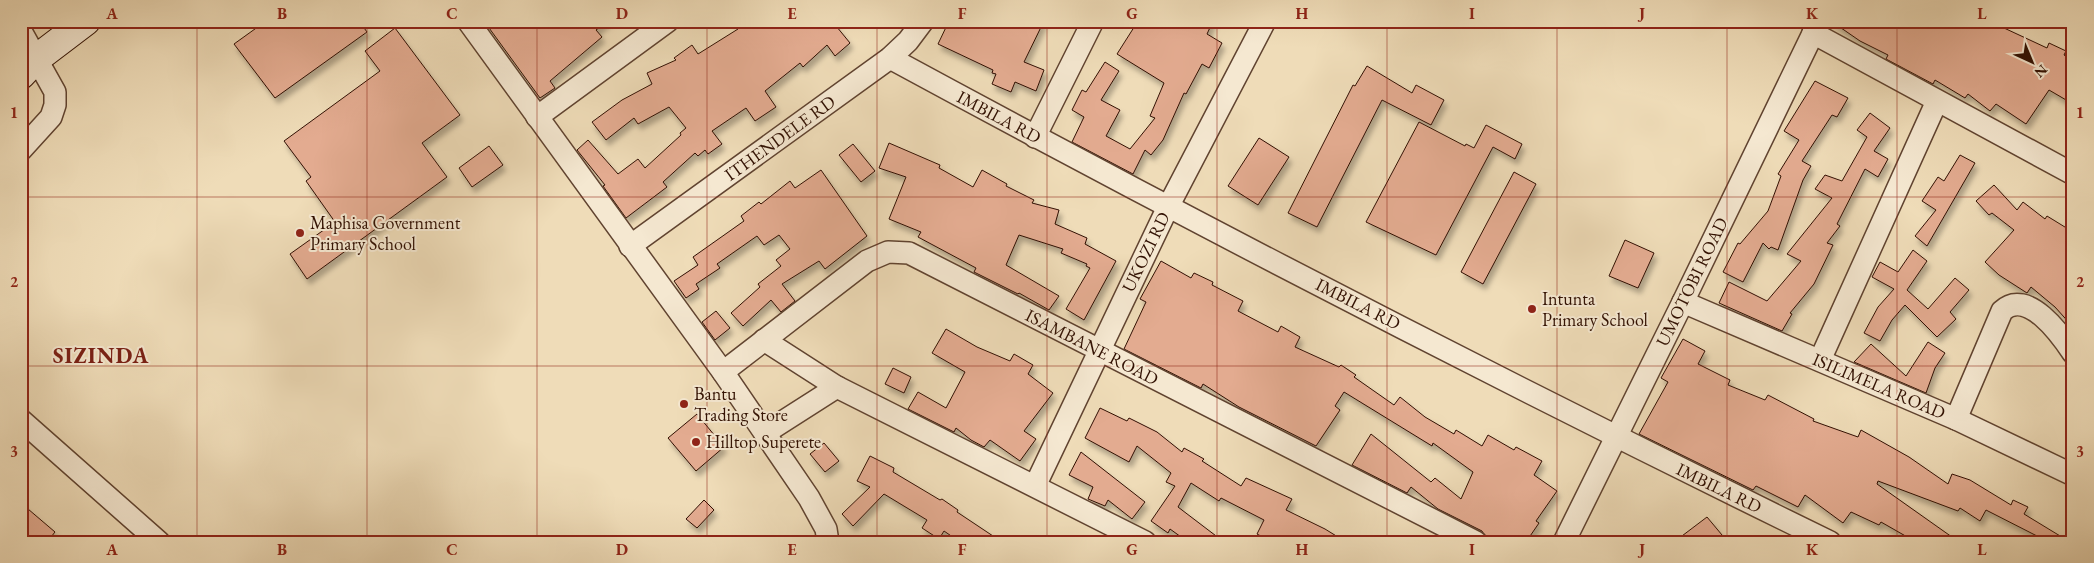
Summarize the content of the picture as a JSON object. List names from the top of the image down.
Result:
{
  "streets": {
    "street": [
      "IMBILA RD",
      "ITHENDELE RD",
      "UKOZI RD",
      "UMOTOBI ROAD",
      "ISAMBANE ROAD",
      "ISILIMELA ROAD"
    ]
  },
  "crossings": [
    ["IMBILA RD", "ITHENDELE RD"],
    ["IMBILA RD", "UKOZI RD"],
    ["IMBILA RD", "UMOTOBI ROAD"],
    ["UKOZI RD", "ISAMBANE ROAD"],
    ["UMOTOBI ROAD", "ISILIMELA ROAD"]
  ],
  "districts": ["SIZINDA"],
  "places": [
    "Maphisa Government Primary School",
    "Intunta Primary School",
    "Bantu Trading Store",
    "Hilltop Superete"
  ],
  "north": "bottom right",
  "grid": {
    "columns": [
      "A",
      "B",
      "C",
      "D",
      "E",
      "F",
      "G",
      "H",
      "I",
      "J",
      "K",
      "L"
    ],
    "rows": ["1", "2", "3"]
  }
}
